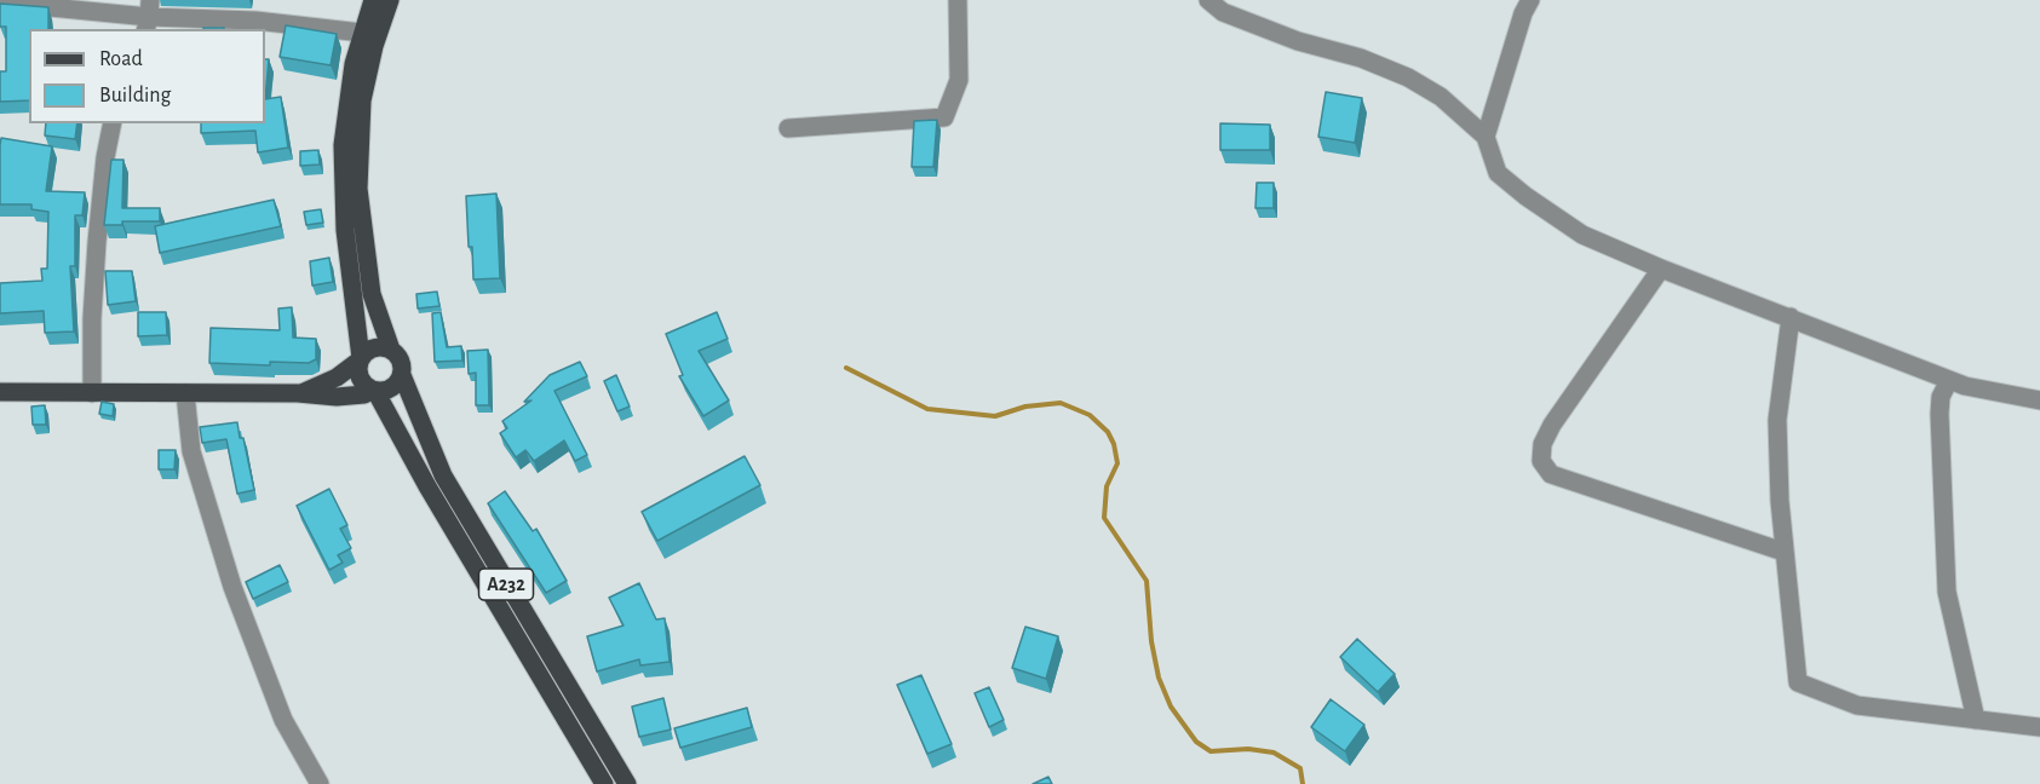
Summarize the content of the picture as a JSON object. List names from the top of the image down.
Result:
{
  "streets": {
    "main road": ["A232"]
  },
  "legend": ["Road", "Building"]
}
